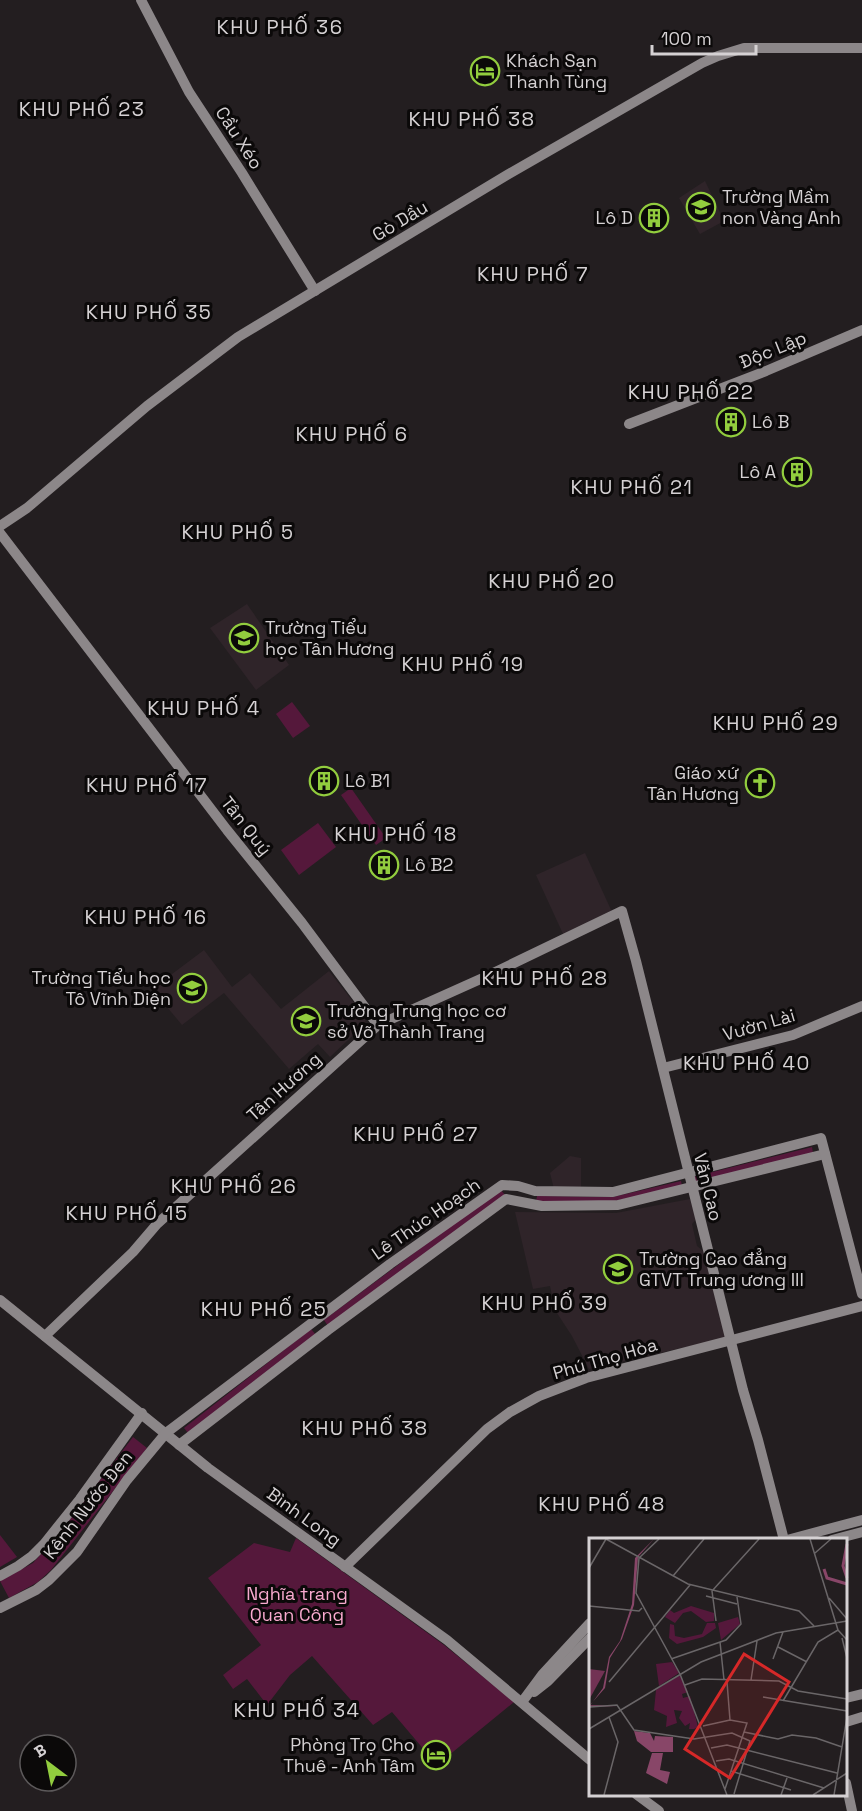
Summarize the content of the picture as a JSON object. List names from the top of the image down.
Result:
{
  "streets": {
    "street": [
      "Cầu Xéo",
      "Gò Dầu",
      "Độc Lập",
      "Tân Quý",
      "Vườn Lài",
      "Tân Hương",
      "Văn Cao",
      "Lê Thúc Hoạch",
      "Phú Thọ Hòa",
      "Kênh Nước Đen",
      "Bình Long"
    ]
  },
  "crossings": [
    ["Cầu Xéo", "Gò Dầu"],
    ["Tân Quý", "Tân Hương"],
    ["Vườn Lài", "Văn Cao"],
    ["Tân Hương", "Văn Cao"],
    ["Tân Hương", "Bình Long"],
    ["Văn Cao", "Lê Thúc Hoạch"],
    ["Văn Cao", "Phú Thọ Hòa"],
    ["Lê Thúc Hoạch", "Kênh Nước Đen"],
    ["Lê Thúc Hoạch", "Bình Long"],
    ["Phú Thọ Hòa", "Bình Long"],
    ["Kênh Nước Đen", "Bình Long"]
  ],
  "districts": [
    "KHU PHỐ 36",
    "KHU PHỐ 23",
    "KHU PHỐ 38",
    "KHU PHỐ 7",
    "KHU PHỐ 35",
    "KHU PHỐ 22",
    "KHU PHỐ 6",
    "KHU PHỐ 21",
    "KHU PHỐ 5",
    "KHU PHỐ 20",
    "KHU PHỐ 19",
    "KHU PHỐ 4",
    "KHU PHỐ 29",
    "KHU PHỐ 17",
    "KHU PHỐ 18",
    "KHU PHỐ 16",
    "KHU PHỐ 28",
    "KHU PHỐ 40",
    "KHU PHỐ 27",
    "KHU PHỐ 26",
    "KHU PHỐ 15",
    "KHU PHỐ 39",
    "KHU PHỐ 25",
    "KHU PHỐ 38",
    "KHU PHỐ 48",
    "KHU PHỐ 34"
  ],
  "parks": ["Nghĩa trang Quan Công"],
  "places": {
    "hotel": ["Khách Sạn Thanh Tùng", "Phòng Trọ Cho Thuê - Anh Tâm"],
    "school or university": [
      "Trường Mầm non Vàng Anh",
      "Trường Tiểu học Tân Hương",
      "Trường Tiểu học Tô Vĩnh Diện",
      "Trường Trung học cơ sở Võ Thành Trang",
      "Trường Cao đẳng GTVT Trung ương III"
    ],
    "building": [
      "Lô D",
      "Lô B",
      "Lô A",
      "Lô B1",
      "Lô B2"
    ],
    "church": ["Giáo xứ Tân Hương"]
  },
  "scale_bar": "100 m",
  "north": "top left"
}
